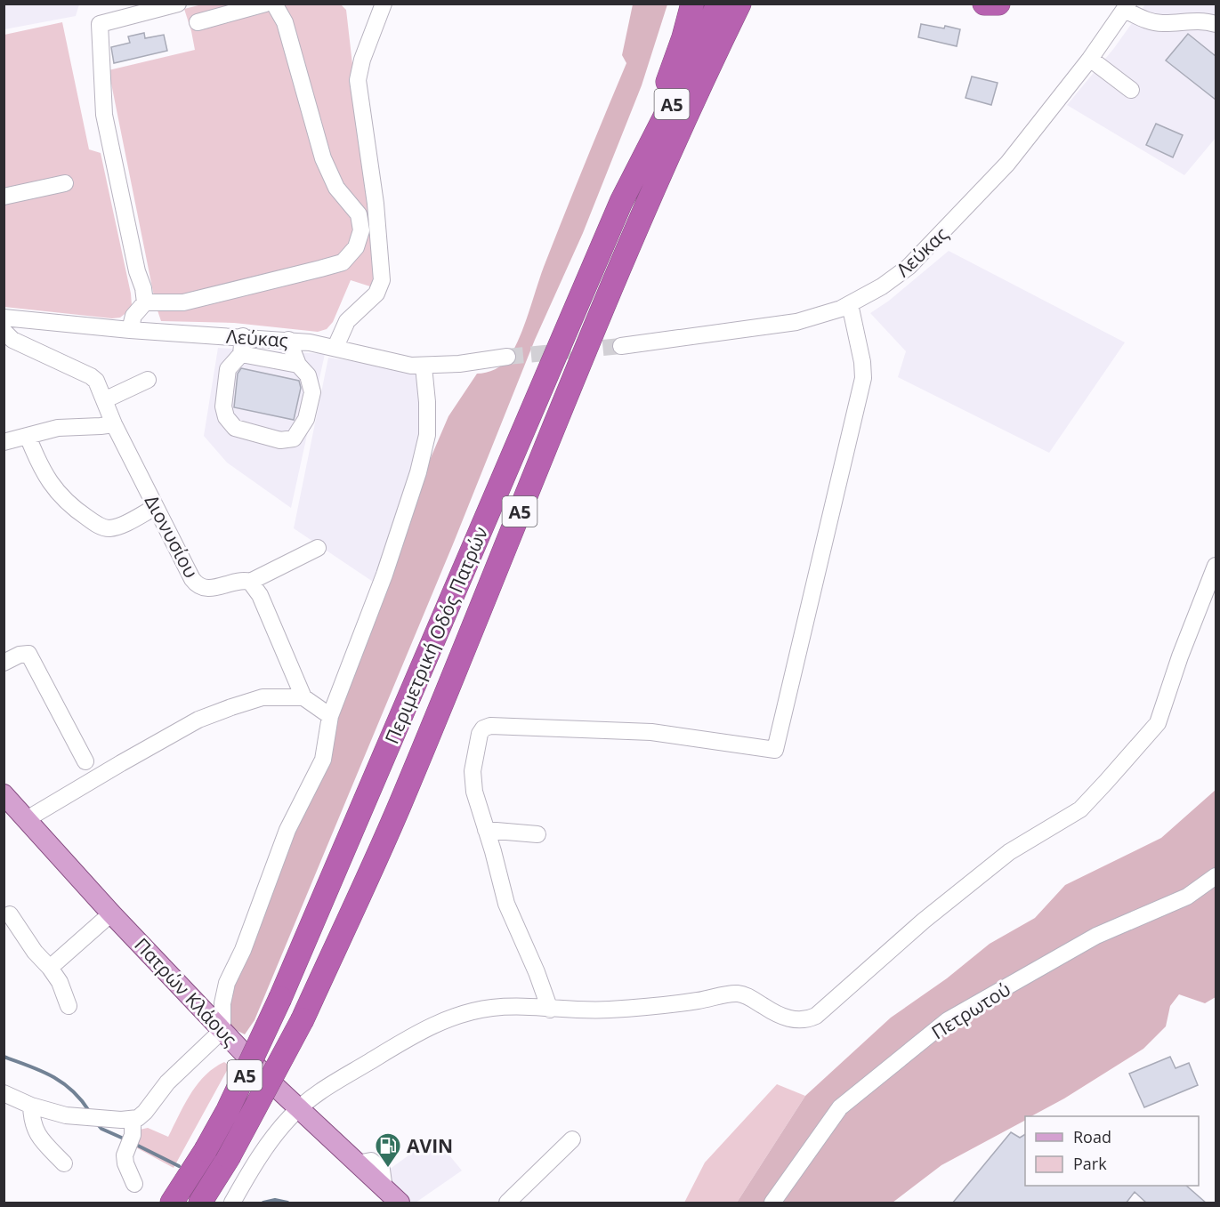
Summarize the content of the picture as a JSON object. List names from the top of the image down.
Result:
{
  "streets": {
    "highway": ["Α5", "Περιμετρική Οδός Πατρών"],
    "main road": ["Πατρών Κλάους"],
    "street": ["Λεύκας", "Διονυσίου", "Πετρωτού"]
  },
  "places": {
    "fuel station": ["AVIN"]
  },
  "legend": ["Road", "Park"]
}
